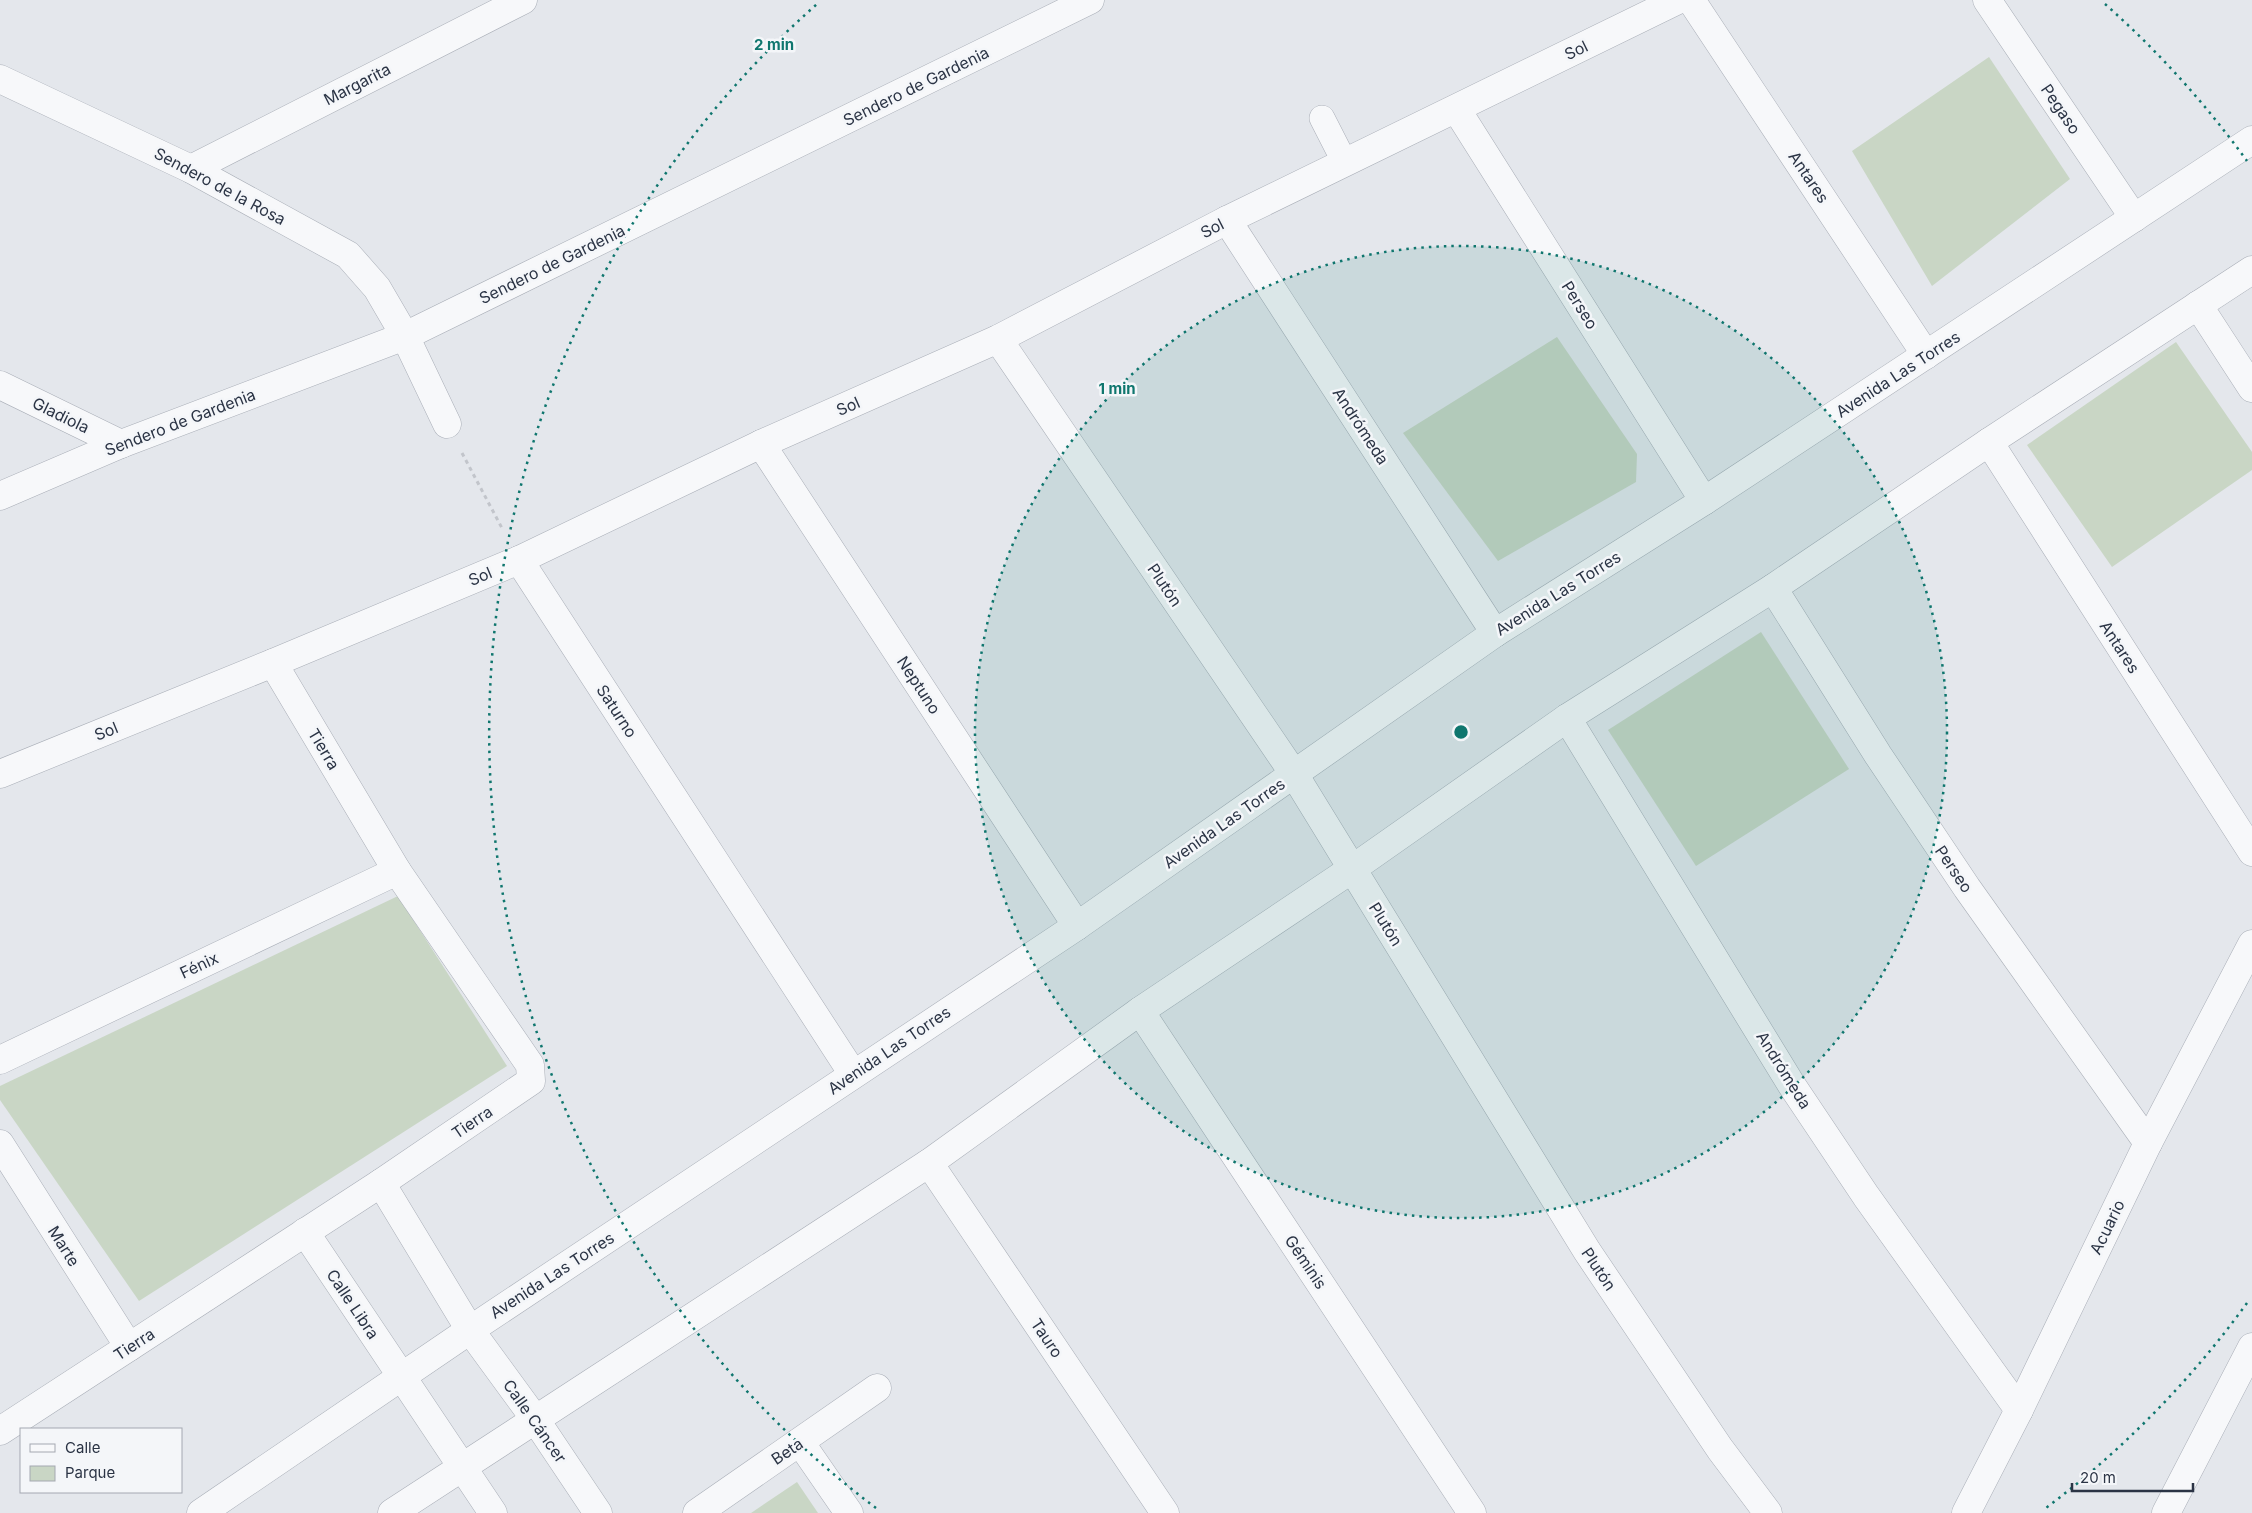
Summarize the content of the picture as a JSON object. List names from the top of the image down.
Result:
{
  "streets": {
    "street": [
      "Sol",
      "Margarita",
      "Sendero de Gardenia",
      "Pegaso",
      "Antares",
      "Sendero de la Rosa",
      "Perseo",
      "Avenida Las Torres",
      "Gladiola",
      "Andrómeda",
      "Plutón",
      "Neptuno",
      "Saturno",
      "Tierra",
      "Fénix",
      "Acuario",
      "Marte",
      "Géminis",
      "Calle Libra",
      "Tauro",
      "Calle Cáncer",
      "Beta"
    ]
  },
  "crossings": [
    ["Sol", "Perseo"],
    ["Sol", "Andrómeda"],
    ["Sol", "Plutón"],
    ["Sol", "Neptuno"],
    ["Sol", "Saturno"],
    ["Sol", "Tierra"],
    ["Margarita", "Sendero de la Rosa"],
    ["Sendero de Gardenia", "Sendero de la Rosa"],
    ["Sendero de Gardenia", "Gladiola"],
    ["Pegaso", "Avenida Las Torres"],
    ["Antares", "Avenida Las Torres"],
    ["Perseo", "Avenida Las Torres"],
    ["Perseo", "Acuario"],
    ["Avenida Las Torres", "Andrómeda"],
    ["Avenida Las Torres", "Plutón"],
    ["Avenida Las Torres", "Neptuno"],
    ["Avenida Las Torres", "Saturno"],
    ["Avenida Las Torres", "Calle Libra"],
    ["Avenida Las Torres", "Calle Cáncer"],
    ["Andrómeda", "Acuario"],
    ["Tierra", "Fénix"],
    ["Tierra", "Marte"],
    ["Tierra", "Calle Libra"]
  ],
  "legend": ["Calle", "Parque"],
  "scale_bar": "20 m",
  "rings": ["2 min", "1 min"]
}
